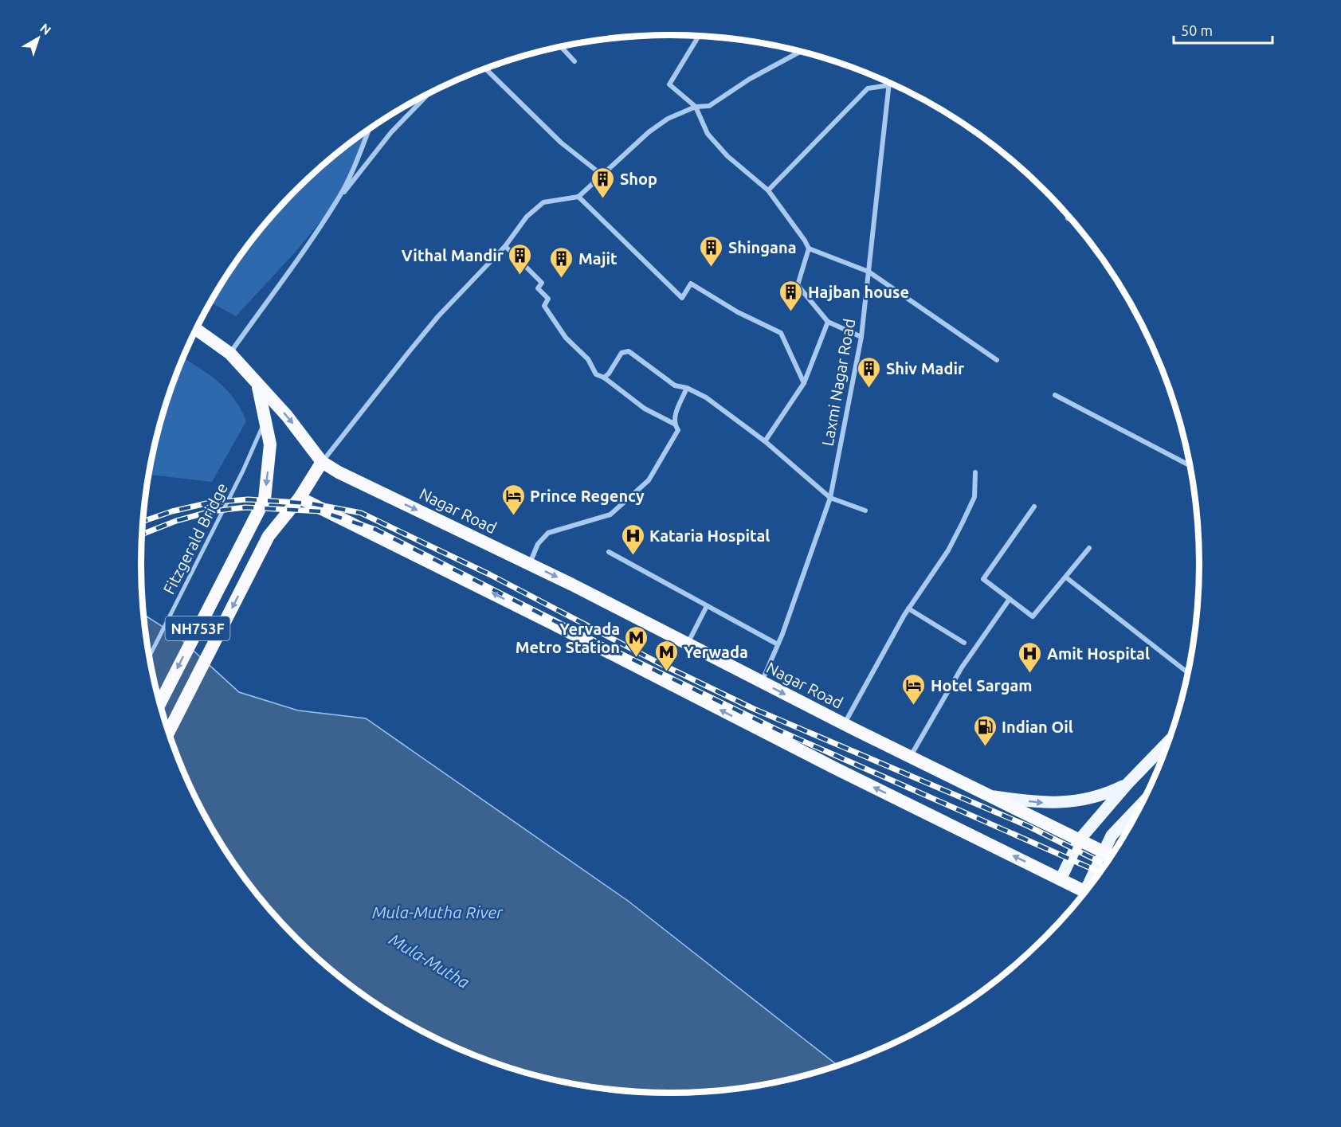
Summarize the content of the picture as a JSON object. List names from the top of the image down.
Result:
{
  "streets": {
    "highway": ["Nagar Road", "NH753F"],
    "street": ["Laxmi Nagar Road", "Fitzgerald Bridge"]
  },
  "crossings": [
    ["Laxmi Nagar Road", "Nagar Road"],
    ["Fitzgerald Bridge", "NH753F"]
  ],
  "water": ["Mula-Mutha River", "Mula-Mutha"],
  "places": {
    "building": [
      "Shop",
      "Shingana",
      "Vithal Mandir",
      "Majit",
      "Hajban house",
      "Shiv Madir"
    ],
    "hotel": ["Prince Regency", "Hotel Sargam"],
    "hospital": ["Kataria Hospital", "Amit Hospital"],
    "metro station": ["Yervada Metro Station", "Yerwada"],
    "fuel station": ["Indian Oil"]
  },
  "scale_bar": "50 m",
  "north": "top right"
}
